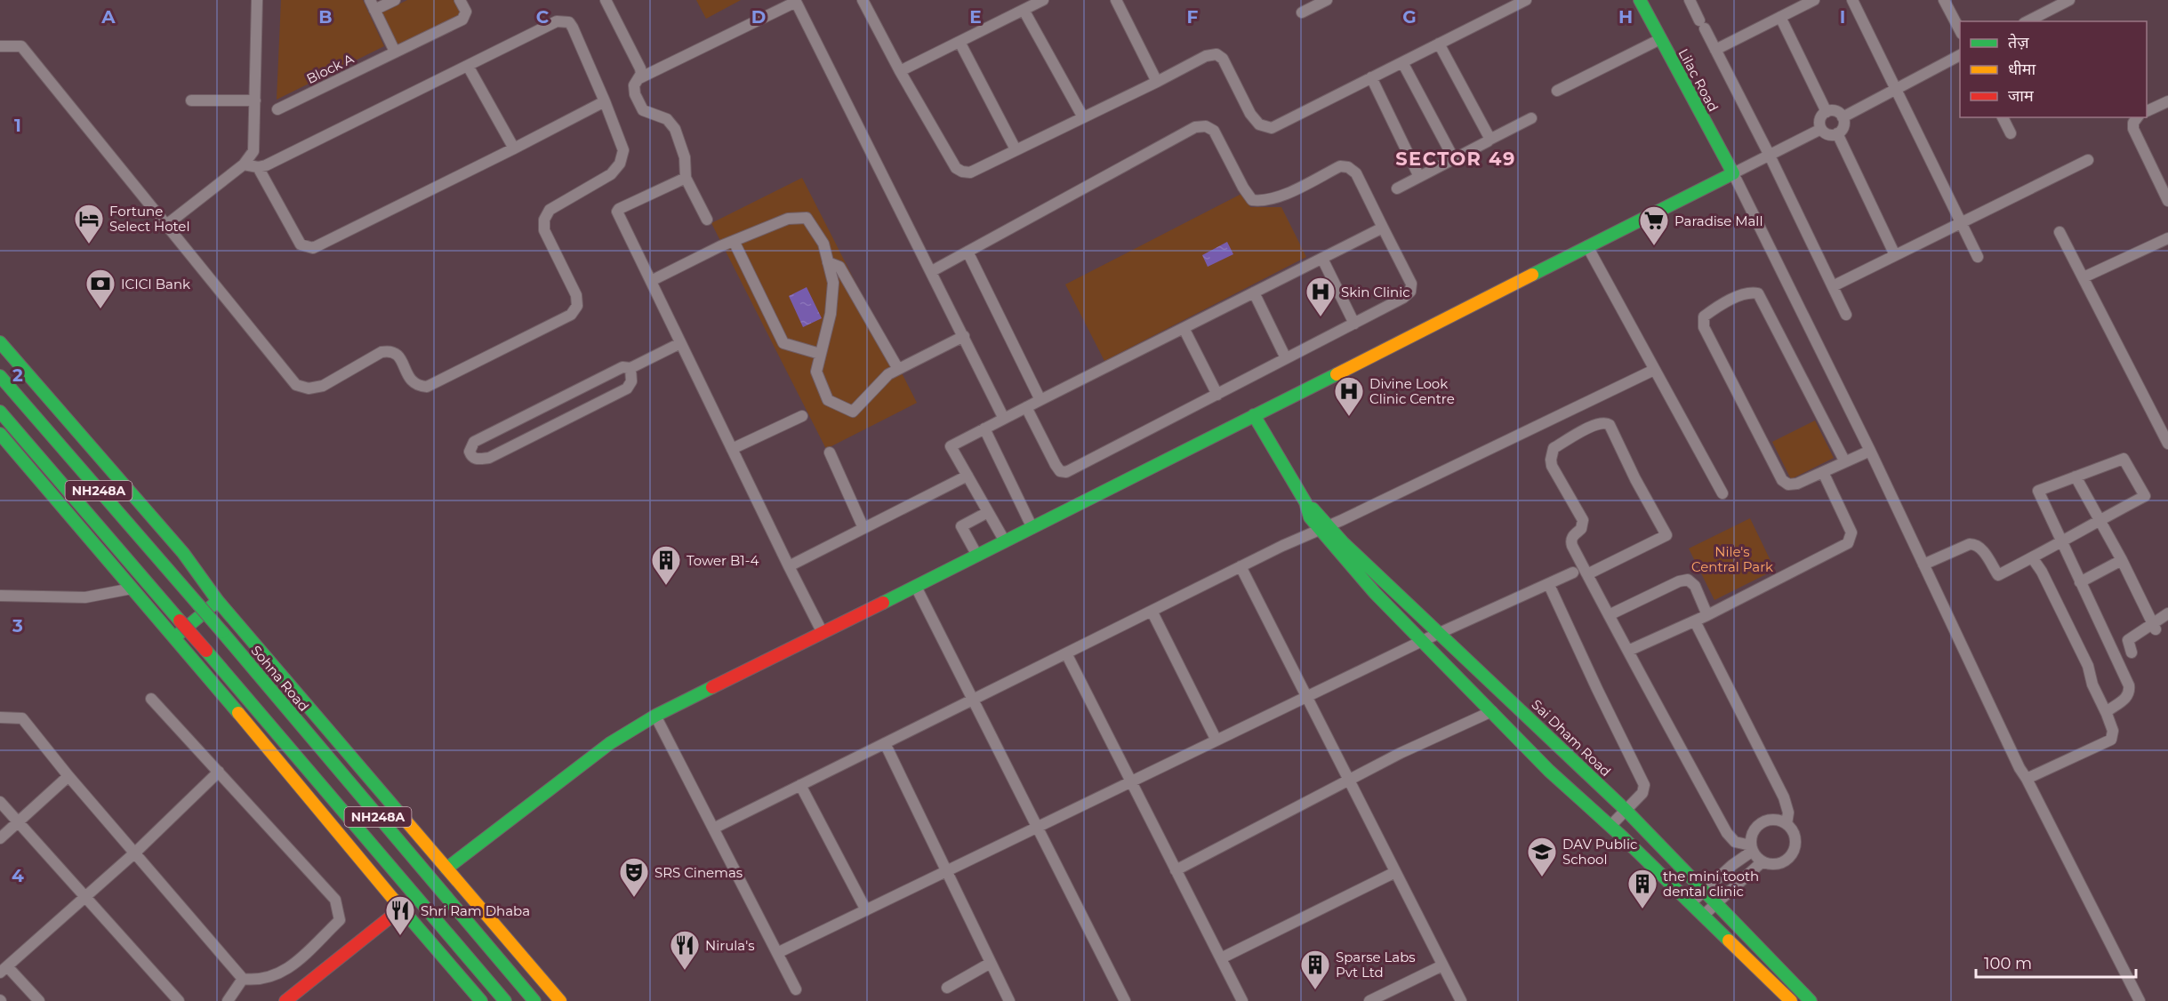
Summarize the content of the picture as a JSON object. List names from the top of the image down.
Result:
{
  "streets": {
    "main road": [
      "Lilac Road",
      "NH248A",
      "Sohna Road",
      "Sai Dham Road"
    ],
    "street": ["Block A"]
  },
  "districts": ["SECTOR 49"],
  "parks": ["Nile's Central Park"],
  "places": {
    "hotel": ["Fortune Select Hotel"],
    "supermarket": ["Paradise Mall"],
    "bank": ["ICICI Bank"],
    "hospital": ["Skin Clinic", "Divine Look Clinic Centre"],
    "building": ["Tower B1-4", "the mini tooth dental clinic", "Sparse Labs Pvt Ltd"],
    "school or university": ["DAV Public School"],
    "theatre": ["SRS Cinemas"],
    "restaurant": ["Shri Ram Dhaba", "Nirula's"]
  },
  "legend": ["तेज़", "धीमा", "जाम"],
  "scale_bar": "100 m",
  "grid": {
    "columns": [
      "A",
      "B",
      "C",
      "D",
      "E",
      "F",
      "G",
      "H",
      "I"
    ],
    "rows": [
      "1",
      "2",
      "3",
      "4"
    ]
  }
}
